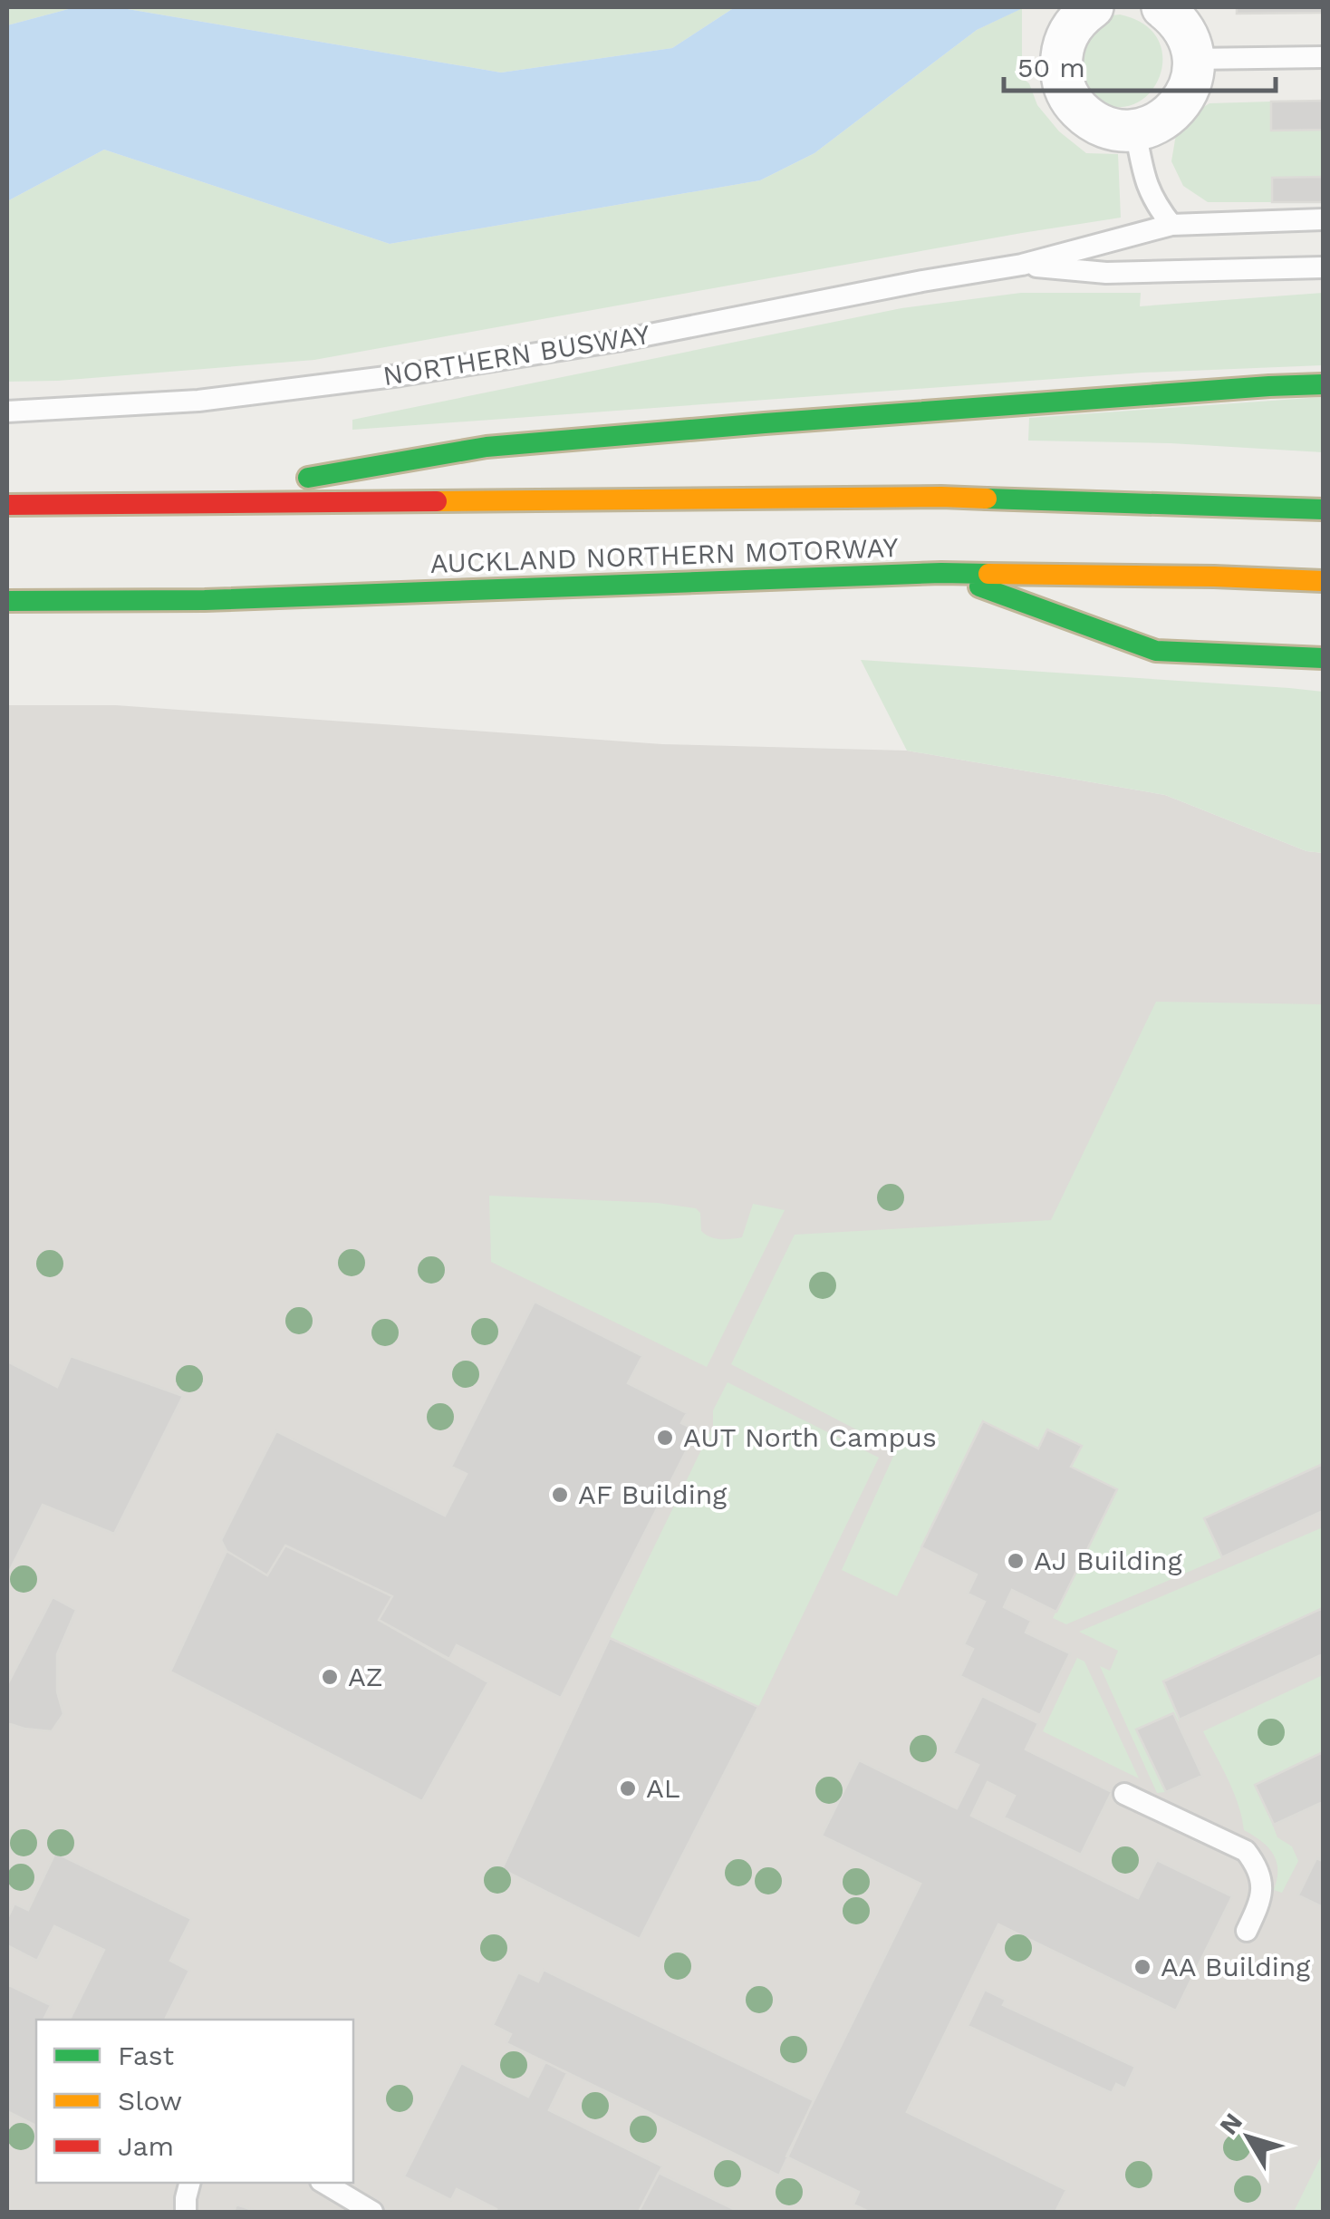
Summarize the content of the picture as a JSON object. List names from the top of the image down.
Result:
{
  "streets": {
    "highway": ["AUCKLAND NORTHERN MOTORWAY"],
    "lane": ["NORTHERN BUSWAY"]
  },
  "places": [
    "AUT North Campus",
    "AF Building",
    "AJ Building",
    "AZ",
    "AL",
    "AA Building"
  ],
  "legend": ["Fast", "Slow", "Jam"],
  "scale_bar": "50 m",
  "north": "top left"
}
